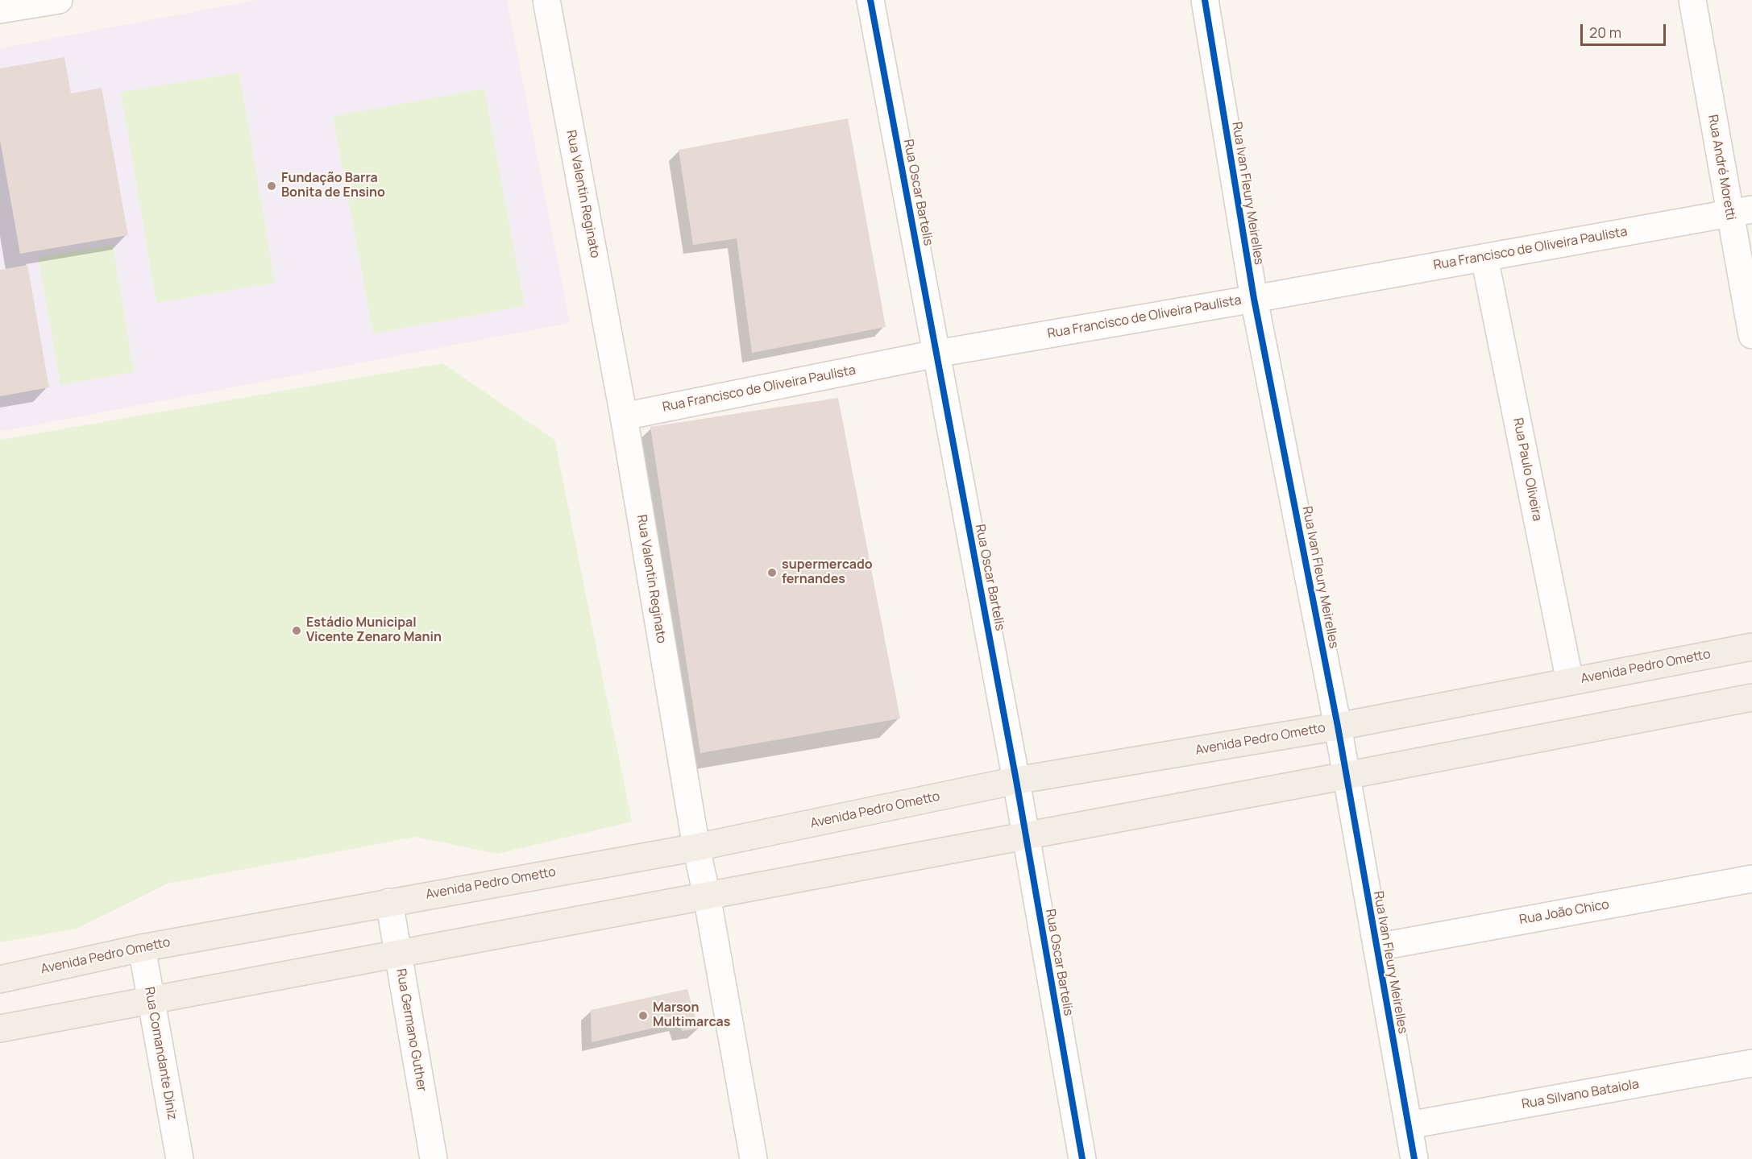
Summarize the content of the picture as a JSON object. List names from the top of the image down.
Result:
{
  "streets": {
    "main road": ["Avenida Pedro Ometto"],
    "street": [
      "Rua André Moretti",
      "Rua Oscar Bartelis",
      "Rua Ivan Fleury Meirelles",
      "Rua Valentin Reginato",
      "Rua Francisco de Oliveira Paulista",
      "Rua Paulo Oliveira",
      "Rua João Chico",
      "Rua Germano Guther",
      "Rua Comandante Diniz",
      "Rua Silvano Bataiola"
    ]
  },
  "crossings": [
    ["Rua André Moretti", "Rua Francisco de Oliveira Paulista"],
    ["Rua Oscar Bartelis", "Rua Francisco de Oliveira Paulista"],
    ["Rua Oscar Bartelis", "Avenida Pedro Ometto"],
    ["Rua Ivan Fleury Meirelles", "Rua Francisco de Oliveira Paulista"],
    ["Rua Ivan Fleury Meirelles", "Avenida Pedro Ometto"],
    ["Rua Ivan Fleury Meirelles", "Rua João Chico"],
    ["Rua Ivan Fleury Meirelles", "Rua Silvano Bataiola"],
    ["Rua Valentin Reginato", "Rua Francisco de Oliveira Paulista"],
    ["Rua Valentin Reginato", "Avenida Pedro Ometto"],
    ["Rua Francisco de Oliveira Paulista", "Rua Paulo Oliveira"],
    ["Rua Paulo Oliveira", "Avenida Pedro Ometto"],
    ["Avenida Pedro Ometto", "Rua Germano Guther"],
    ["Avenida Pedro Ometto", "Rua Comandante Diniz"]
  ],
  "places": [
    "Fundação Barra Bonita de Ensino",
    "supermercado fernandes",
    "Estádio Municipal Vicente Zenaro Manin",
    "Marson Multimarcas"
  ],
  "scale_bar": "20 m"
}
